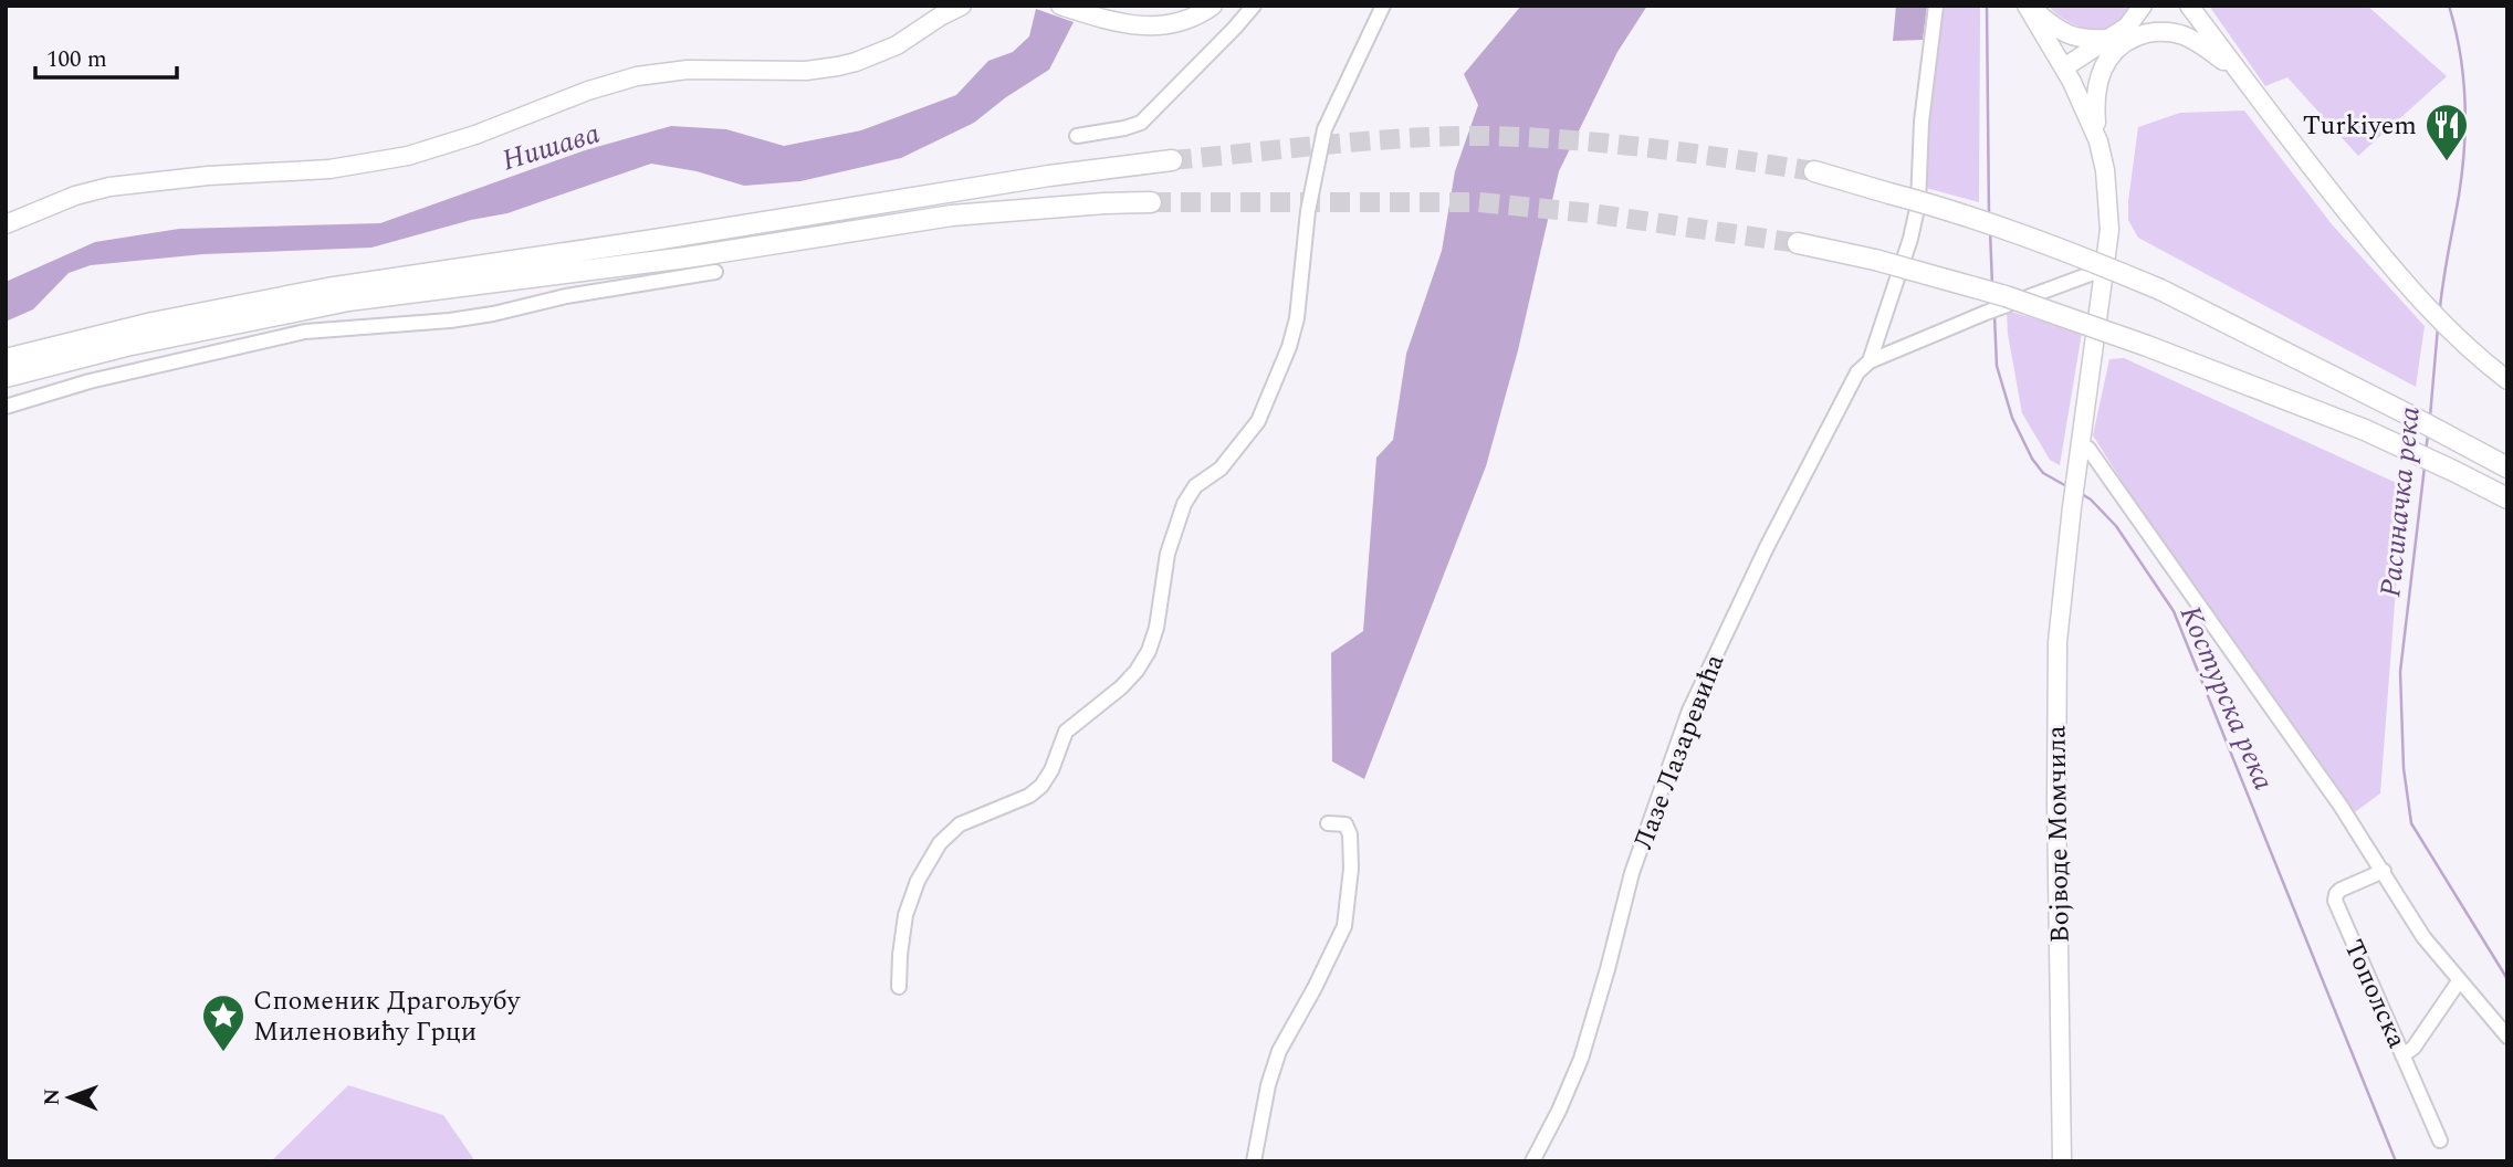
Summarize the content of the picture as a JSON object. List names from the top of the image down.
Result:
{
  "streets": {
    "main road": ["Војводе Момчила"],
    "street": ["Лазе Лазаревића", "Тополска"]
  },
  "water": ["Нишава", "Расиначка река", "Костурска река"],
  "places": {
    "restaurant": ["Turkiyem"],
    "place": ["Споменик Драгољубу Миленовићу Грци"]
  },
  "scale_bar": "100 m",
  "north": "left"
}
